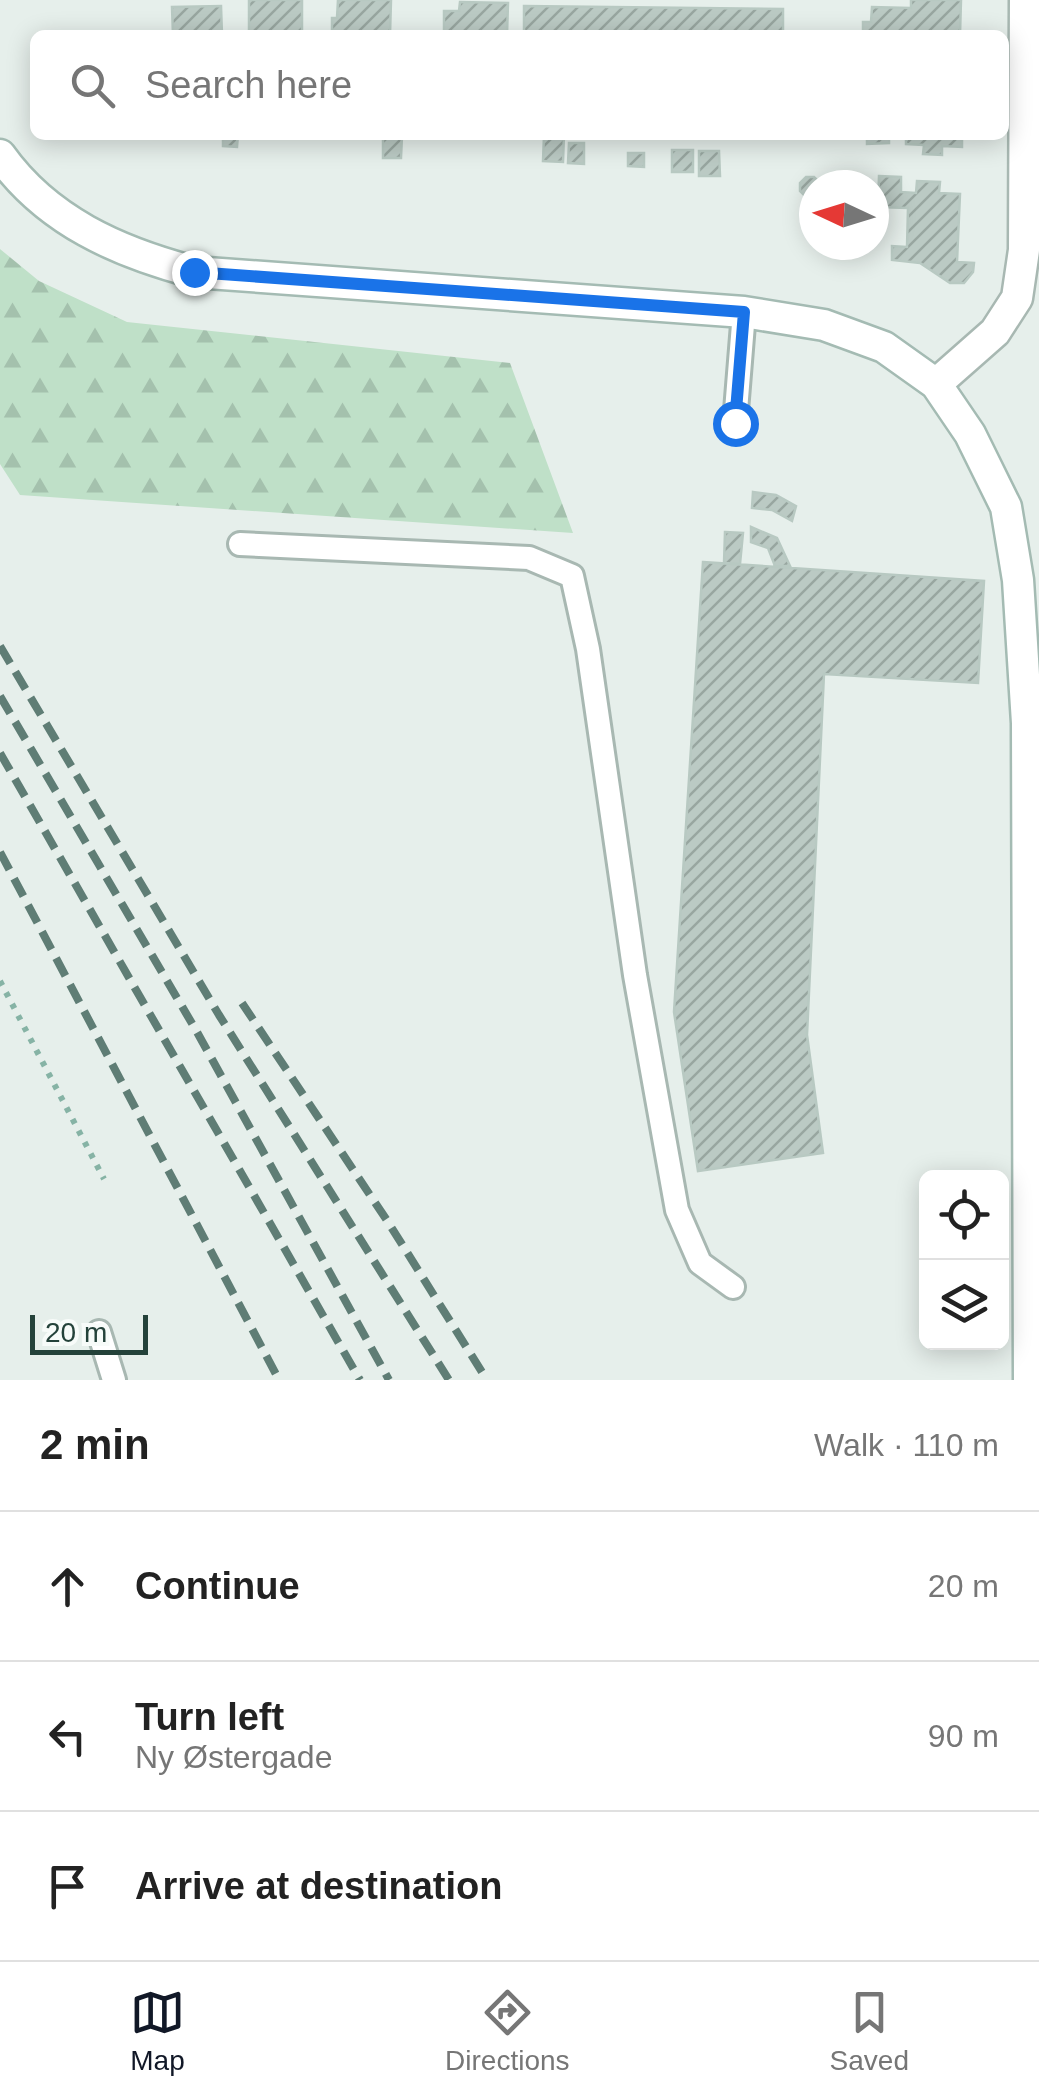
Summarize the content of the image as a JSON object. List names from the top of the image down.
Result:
{
  "scale_bar": "20 m",
  "north": "left",
  "page": {
    "search": "Search here",
    "scale": "20 m",
    "heading": ["2 min", "Walk · 110 m"],
    "list": [
      ["Continue", "20 m"],
      ["Turn left", "Ny Østergade", "90 m"],
      "Arrive at destination"
    ],
    "nav": ["Map", "Directions", "Saved"]
  }
}
